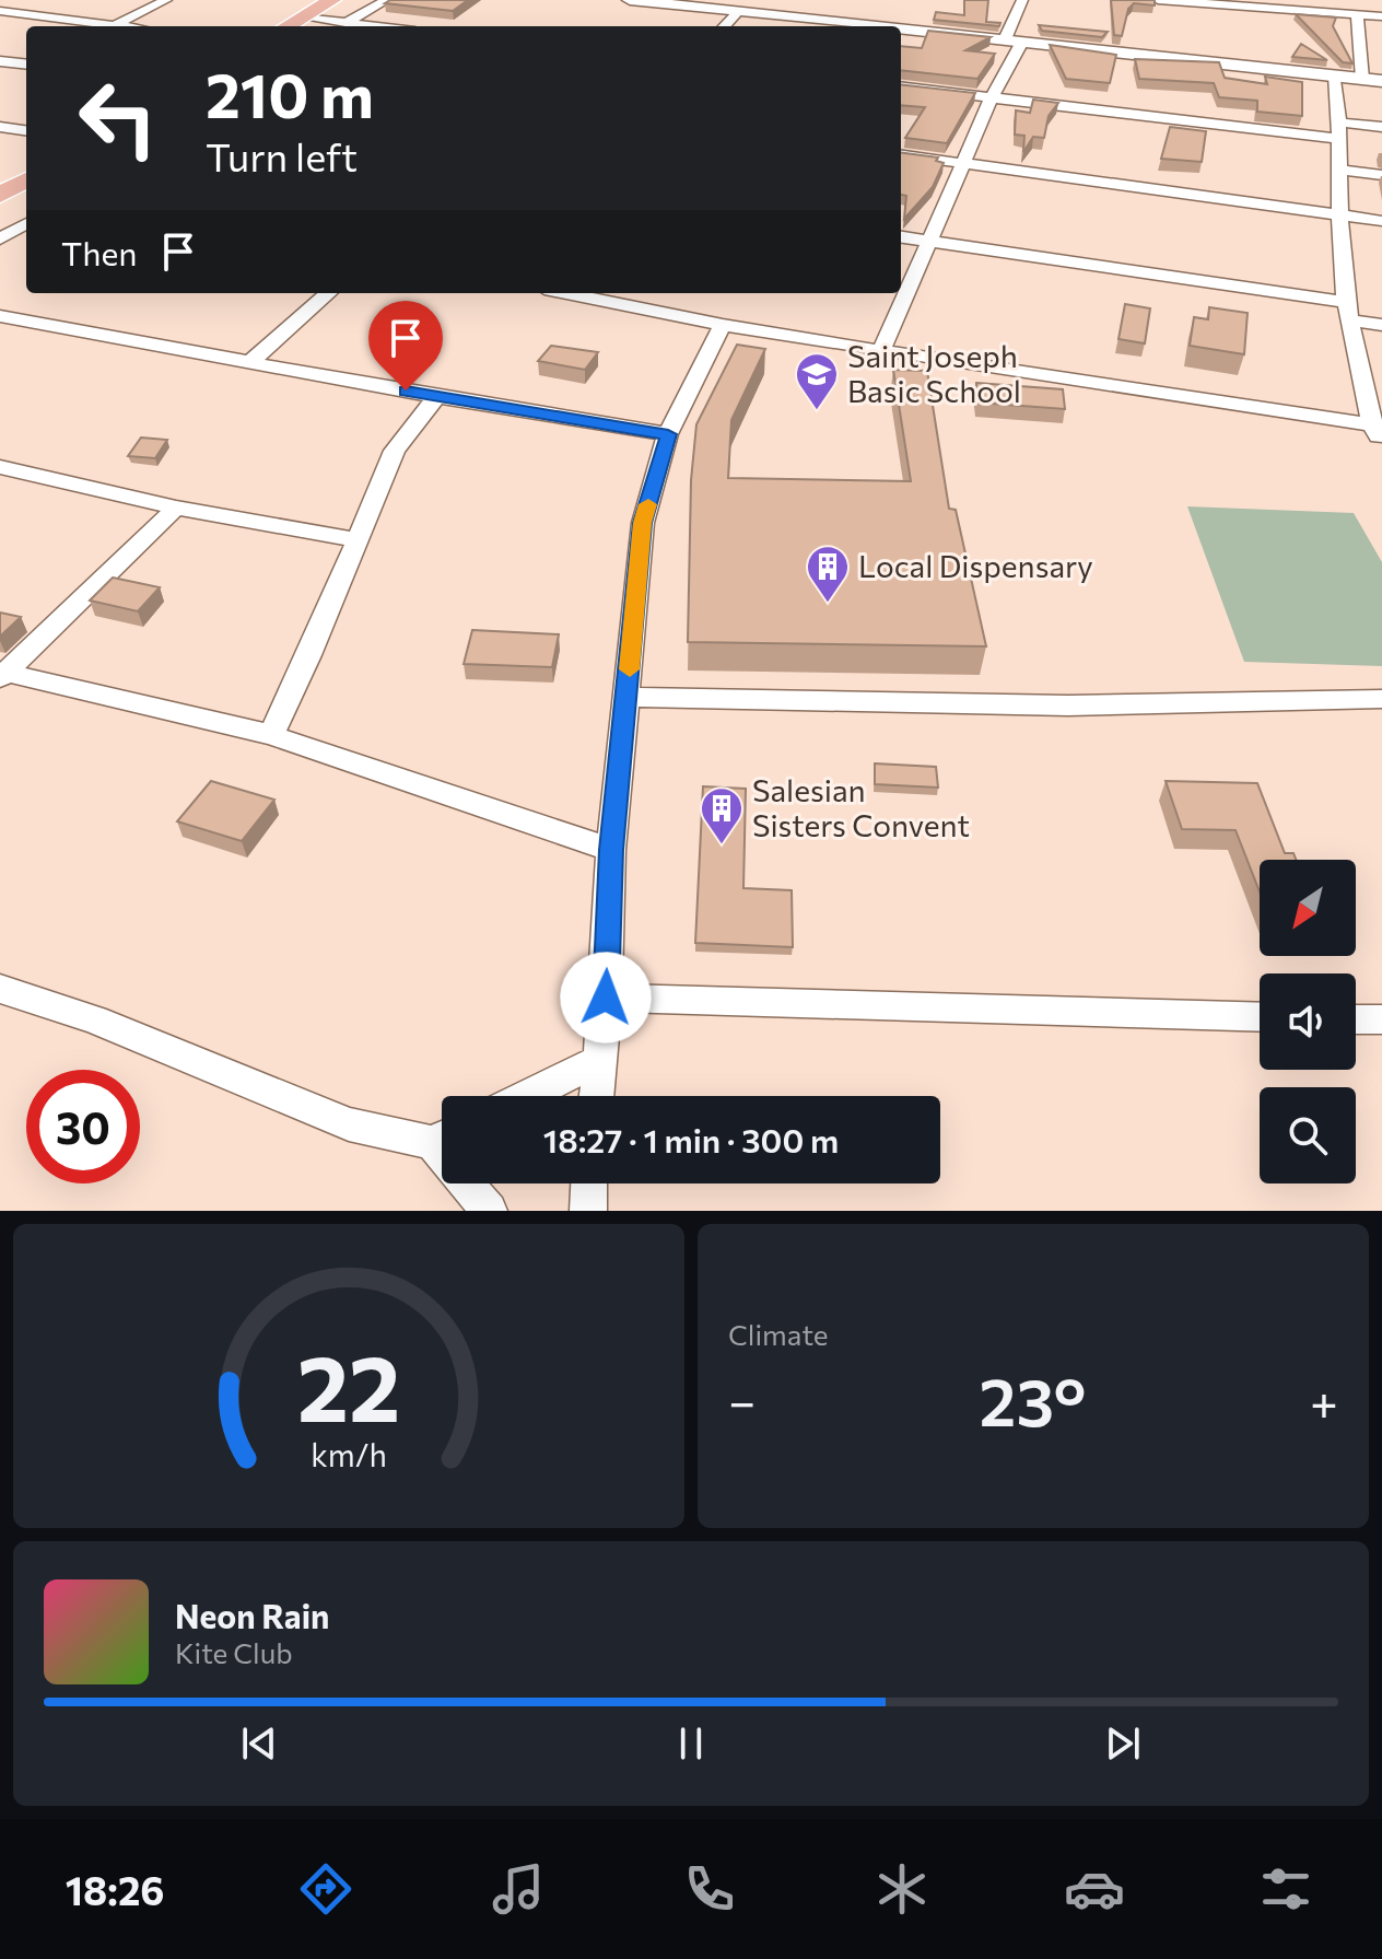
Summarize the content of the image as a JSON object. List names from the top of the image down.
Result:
{
  "places": {
    "school or university": ["Saint Joseph Basic School"],
    "building": ["Local Dispensary", "Salesian Sisters Convent"]
  },
  "north": "bottom left",
  "page": {
    "turn": ["210 m", "Turn left"],
    "then": "Then",
    "limit": "30",
    "trip": "18:27 · 1 min · 300 m",
    "tile": "Climate",
    "heat": ["−", "23°", "+"],
    "song": ["Neon Rain", "Kite Club"],
    "tabs": "18:26",
    "gauge": ["22", "km/h"]
  }
}
